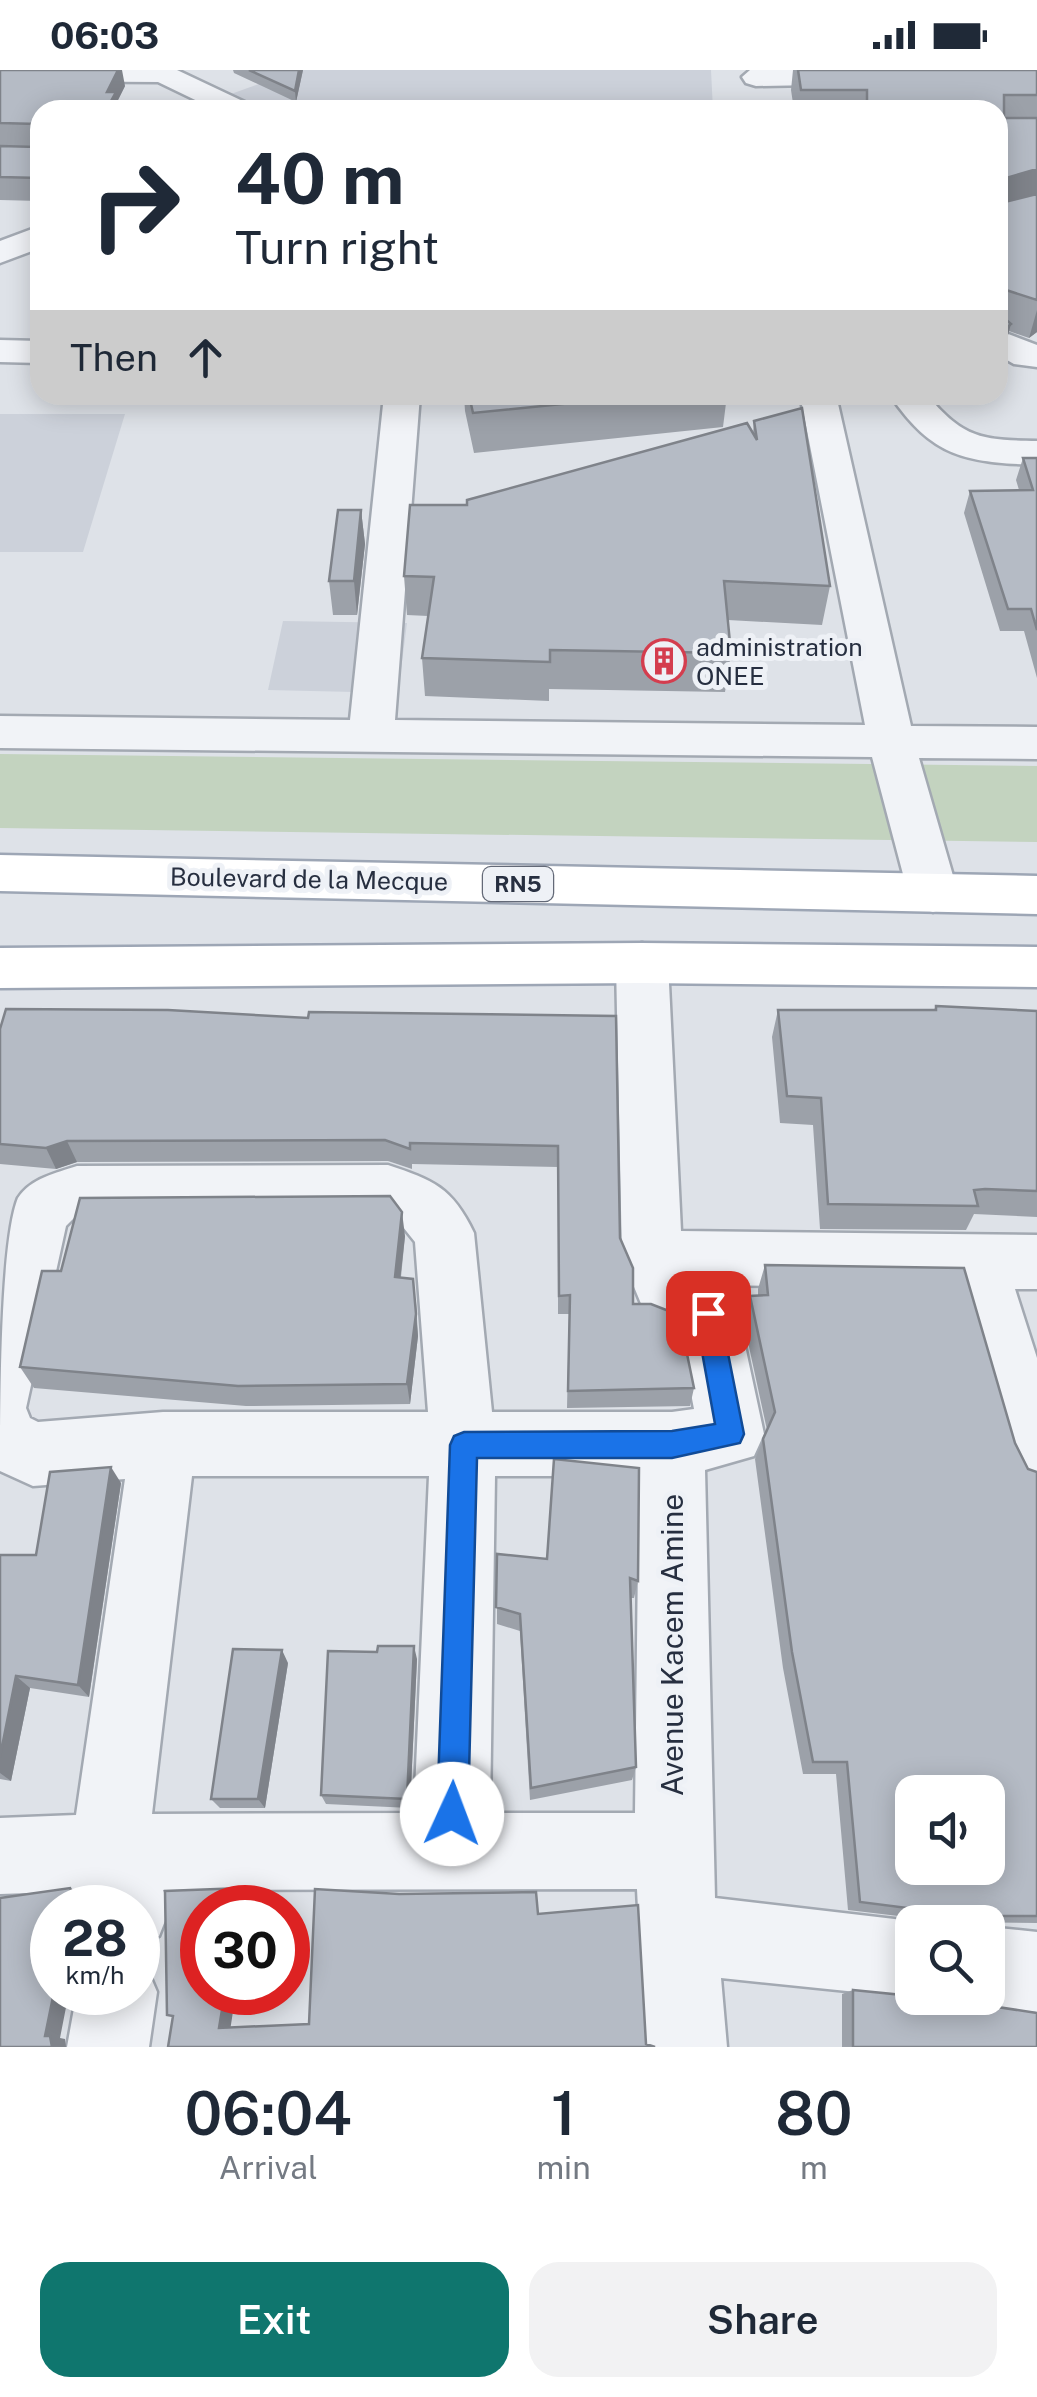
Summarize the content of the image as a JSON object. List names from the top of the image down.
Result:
{
  "streets": {
    "main road": ["Boulevard de la Mecque", "RN5"],
    "street": ["Avenue Kacem Amine"]
  },
  "places": {
    "building": ["administration ONEE"]
  },
  "page": {
    "status": "06:03",
    "turn": ["40 m", "Turn right"],
    "then": "Then",
    "speed": "28 km/h",
    "limit": "30",
    "eta": [
      "06:04",
      "Arrival",
      "1",
      "min",
      "80",
      "m"
    ],
    "buttons": ["Exit", "Share"]
  }
}
